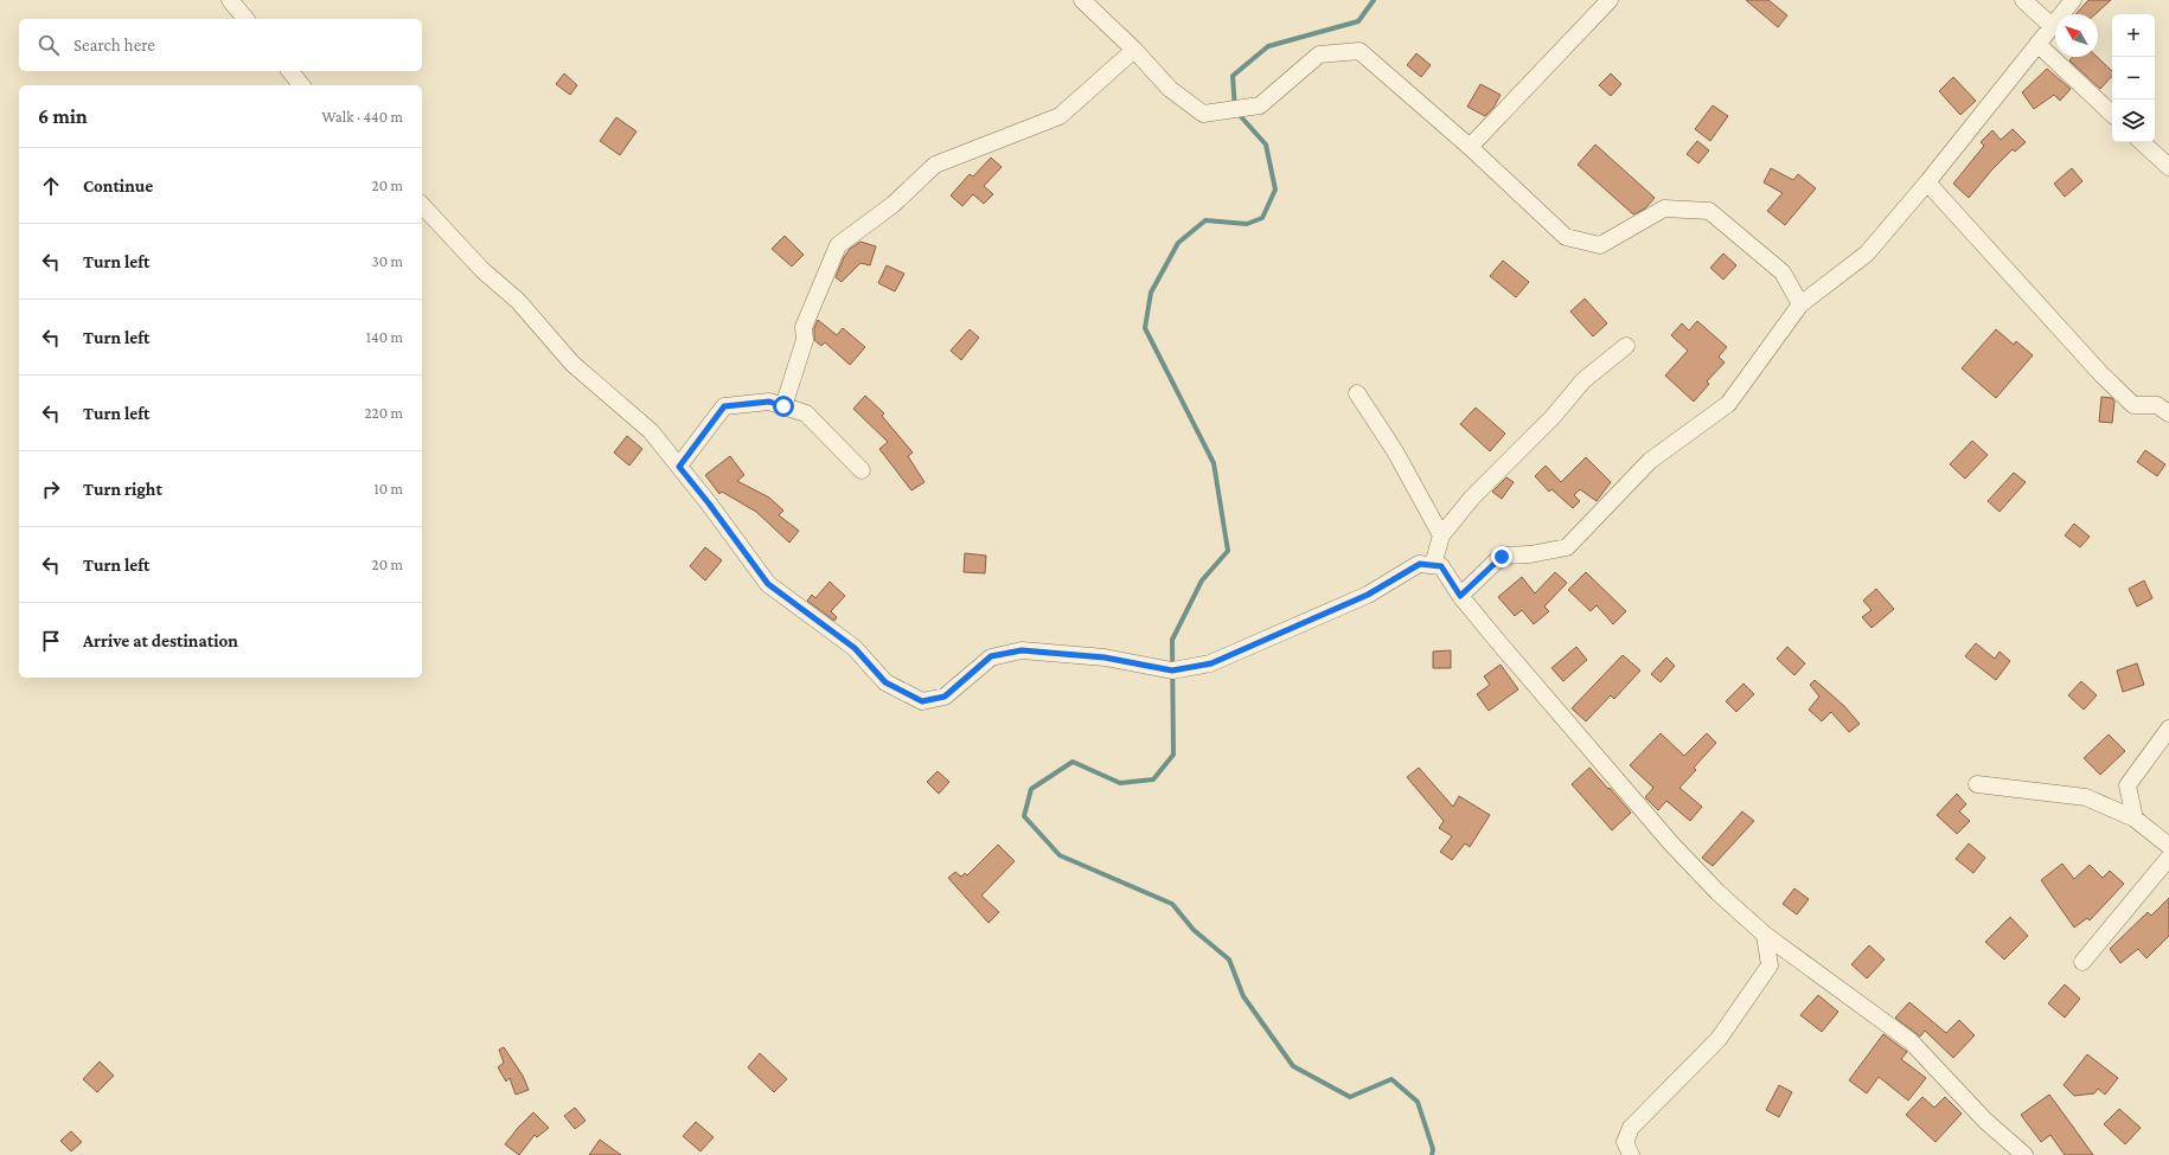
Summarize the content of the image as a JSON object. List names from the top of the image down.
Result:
{
  "north": "top left",
  "page": {
    "map_buttons": ["+", "−"],
    "search": "Search here",
    "heading": ["6 min", "Walk · 440 m"],
    "list": [
      ["Continue", "20 m"],
      ["Turn left", "30 m"],
      ["Turn left", "140 m"],
      ["Turn left", "220 m"],
      ["Turn right", "10 m"],
      ["Turn left", "20 m"],
      "Arrive at destination"
    ]
  }
}
